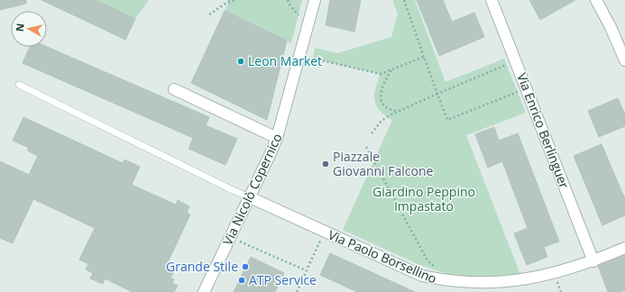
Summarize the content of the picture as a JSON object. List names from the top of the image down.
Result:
{
  "streets": {
    "street": ["Via Enrico Berlinguer", "Via Nicolò Copernico", "Via Paolo Borsellino"]
  },
  "crossings": [
    ["Via Enrico Berlinguer", "Via Paolo Borsellino"],
    ["Via Nicolò Copernico", "Via Paolo Borsellino"]
  ],
  "parks": ["Giardino Peppino Impastato"],
  "places": [
    "Leon Market",
    "Piazzale Giovanni Falcone",
    "Grande Stile",
    "ATP Service"
  ],
  "north": "left"
}
